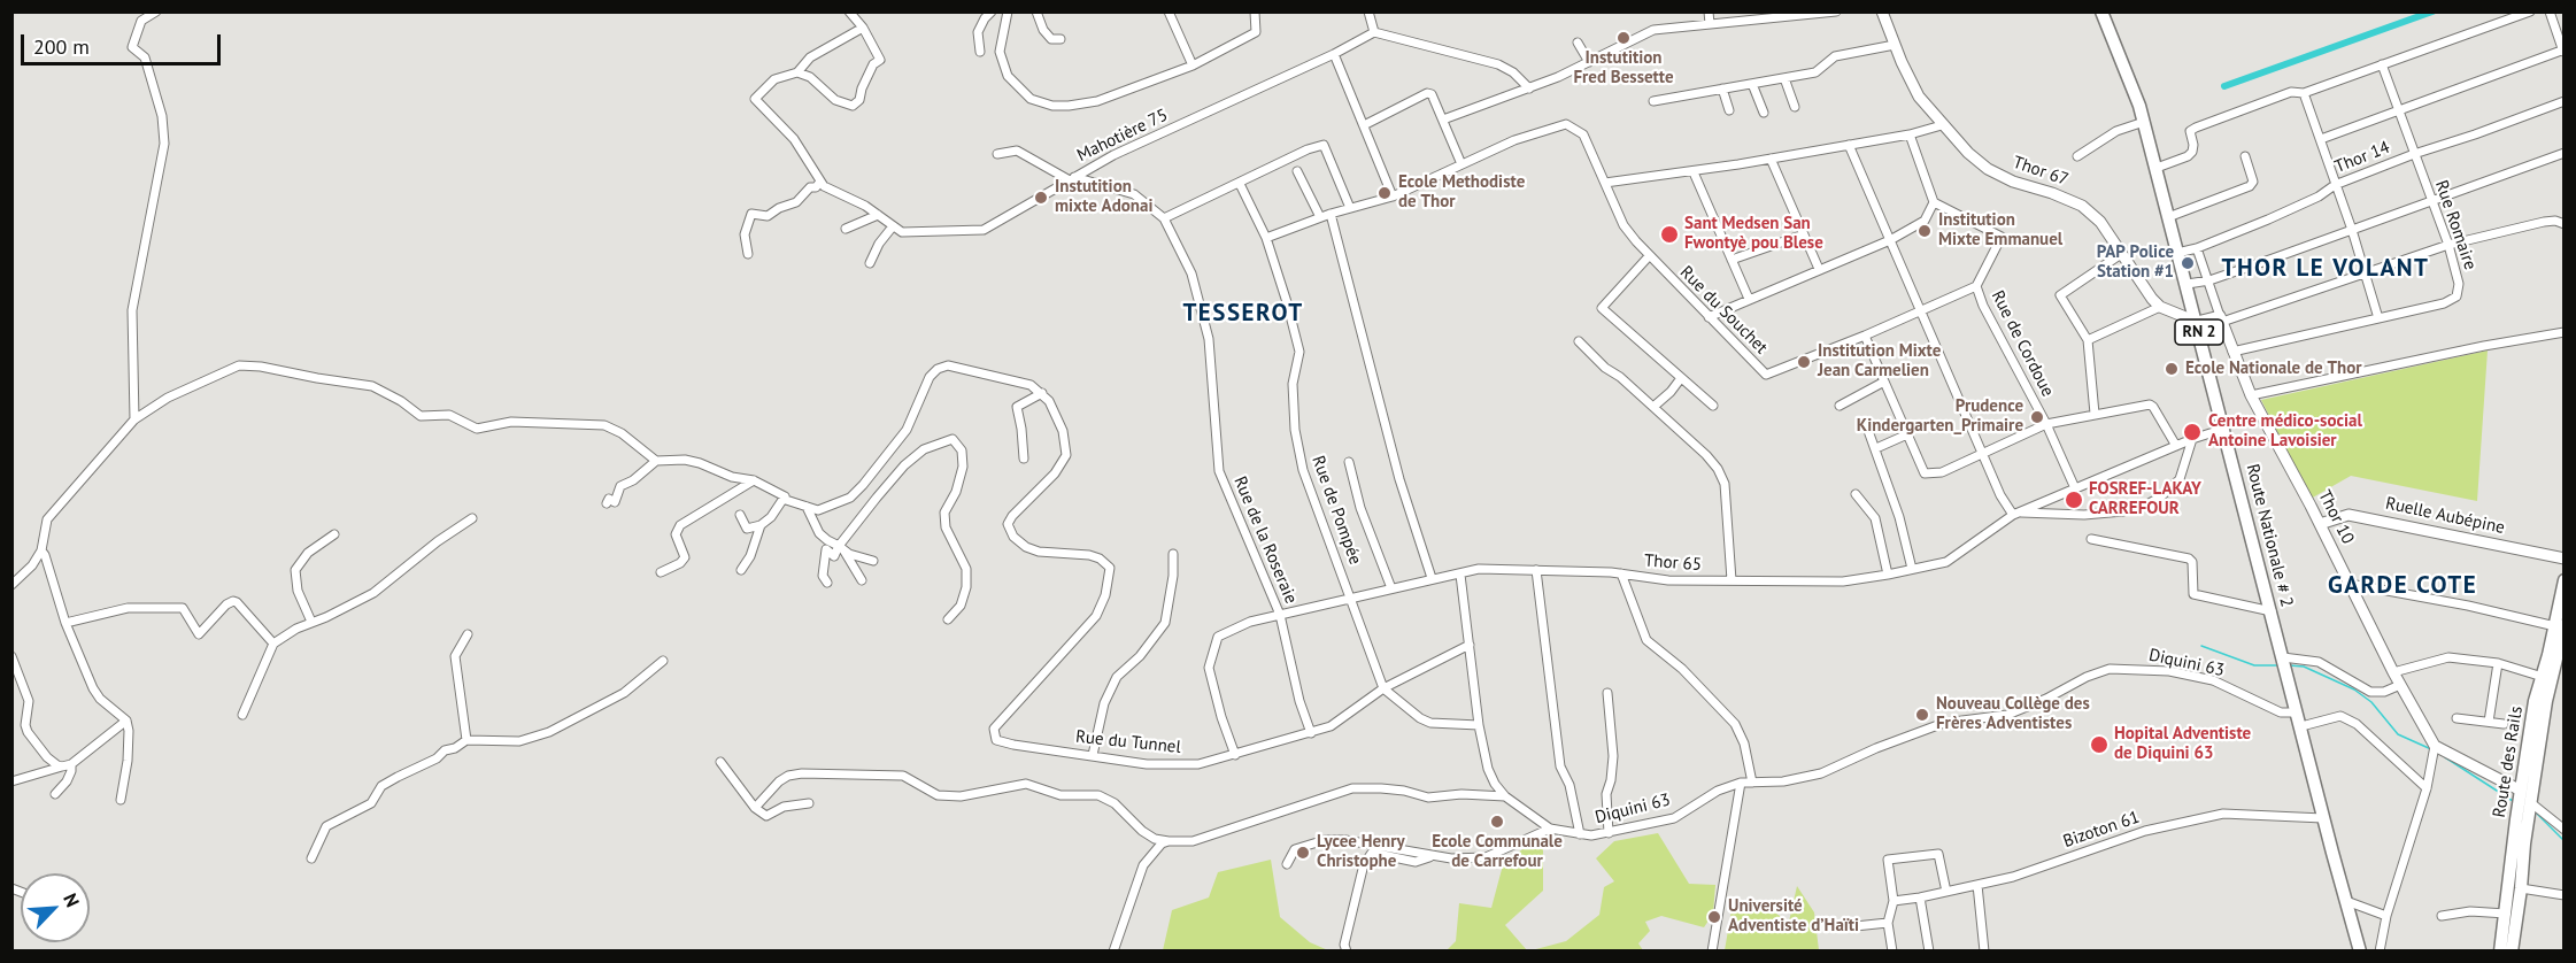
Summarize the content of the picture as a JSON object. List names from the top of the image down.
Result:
{
  "streets": {
    "main road": ["RN 2", "Route Nationale # 2", "Route des Rails"],
    "street": [
      "Mahotière 75",
      "Thor 14",
      "Thor 67",
      "Rue Romaire",
      "Rue du Souchet",
      "Rue de Cordoue",
      "Rue de Pompée",
      "Ruelle Aubépine",
      "Thor 10",
      "Rue de la Roseraie",
      "Thor 65",
      "Diquini 63",
      "Rue du Tunnel",
      "Bizoton 61"
    ]
  },
  "crossings": [
    ["Mahotière 75", "Rue de la Roseraie"],
    ["Thor 14", "Rue Romaire"],
    ["Thor 14", "Thor 10"],
    ["Thor 14", "Route Nationale # 2"],
    ["Thor 67", "Route Nationale # 2"],
    ["Rue Romaire", "Thor 10"],
    ["Rue du Souchet", "Rue de Cordoue"],
    ["Rue du Souchet", "Rue de Pompée"],
    ["Rue de Cordoue", "Thor 65"],
    ["Rue de Pompée", "Thor 65"],
    ["Rue de Pompée", "Rue du Tunnel"],
    ["Ruelle Aubépine", "Thor 10"],
    ["Route Nationale # 2", "Thor 65"],
    ["Route Nationale # 2", "Diquini 63"],
    ["Route Nationale # 2", "Bizoton 61"],
    ["Rue de la Roseraie", "Thor 65"],
    ["Rue de la Roseraie", "Rue du Tunnel"],
    ["Thor 65", "Rue du Tunnel"]
  ],
  "districts": ["THOR LE VOLANT", "TESSEROT", "GARDE COTE"],
  "places": [
    "Instutition Fred Bessette",
    "Ecole Methodiste de Thor",
    "Instutition mixte Adonai",
    "Institution Mixte Emmanuel",
    "Sant Medsen San Fwontyè pou Blese",
    "PAP Police Station #1",
    "Institution Mixte Jean Carmelien",
    "Ecole Nationale de Thor",
    "Prudence Kindergarten_Primaire",
    "Centre médico-social Antoine Lavoisier",
    "FOSREF-LAKAY CARREFOUR",
    "Nouveau Collège des Frères Adventistes",
    "Hopital Adventiste de Diquini 63",
    "Ecole Communale de Carrefour",
    "Lycee Henry Christophe",
    "Université Adventiste d’Haïti"
  ],
  "scale_bar": "200 m",
  "north": "top right"
}
